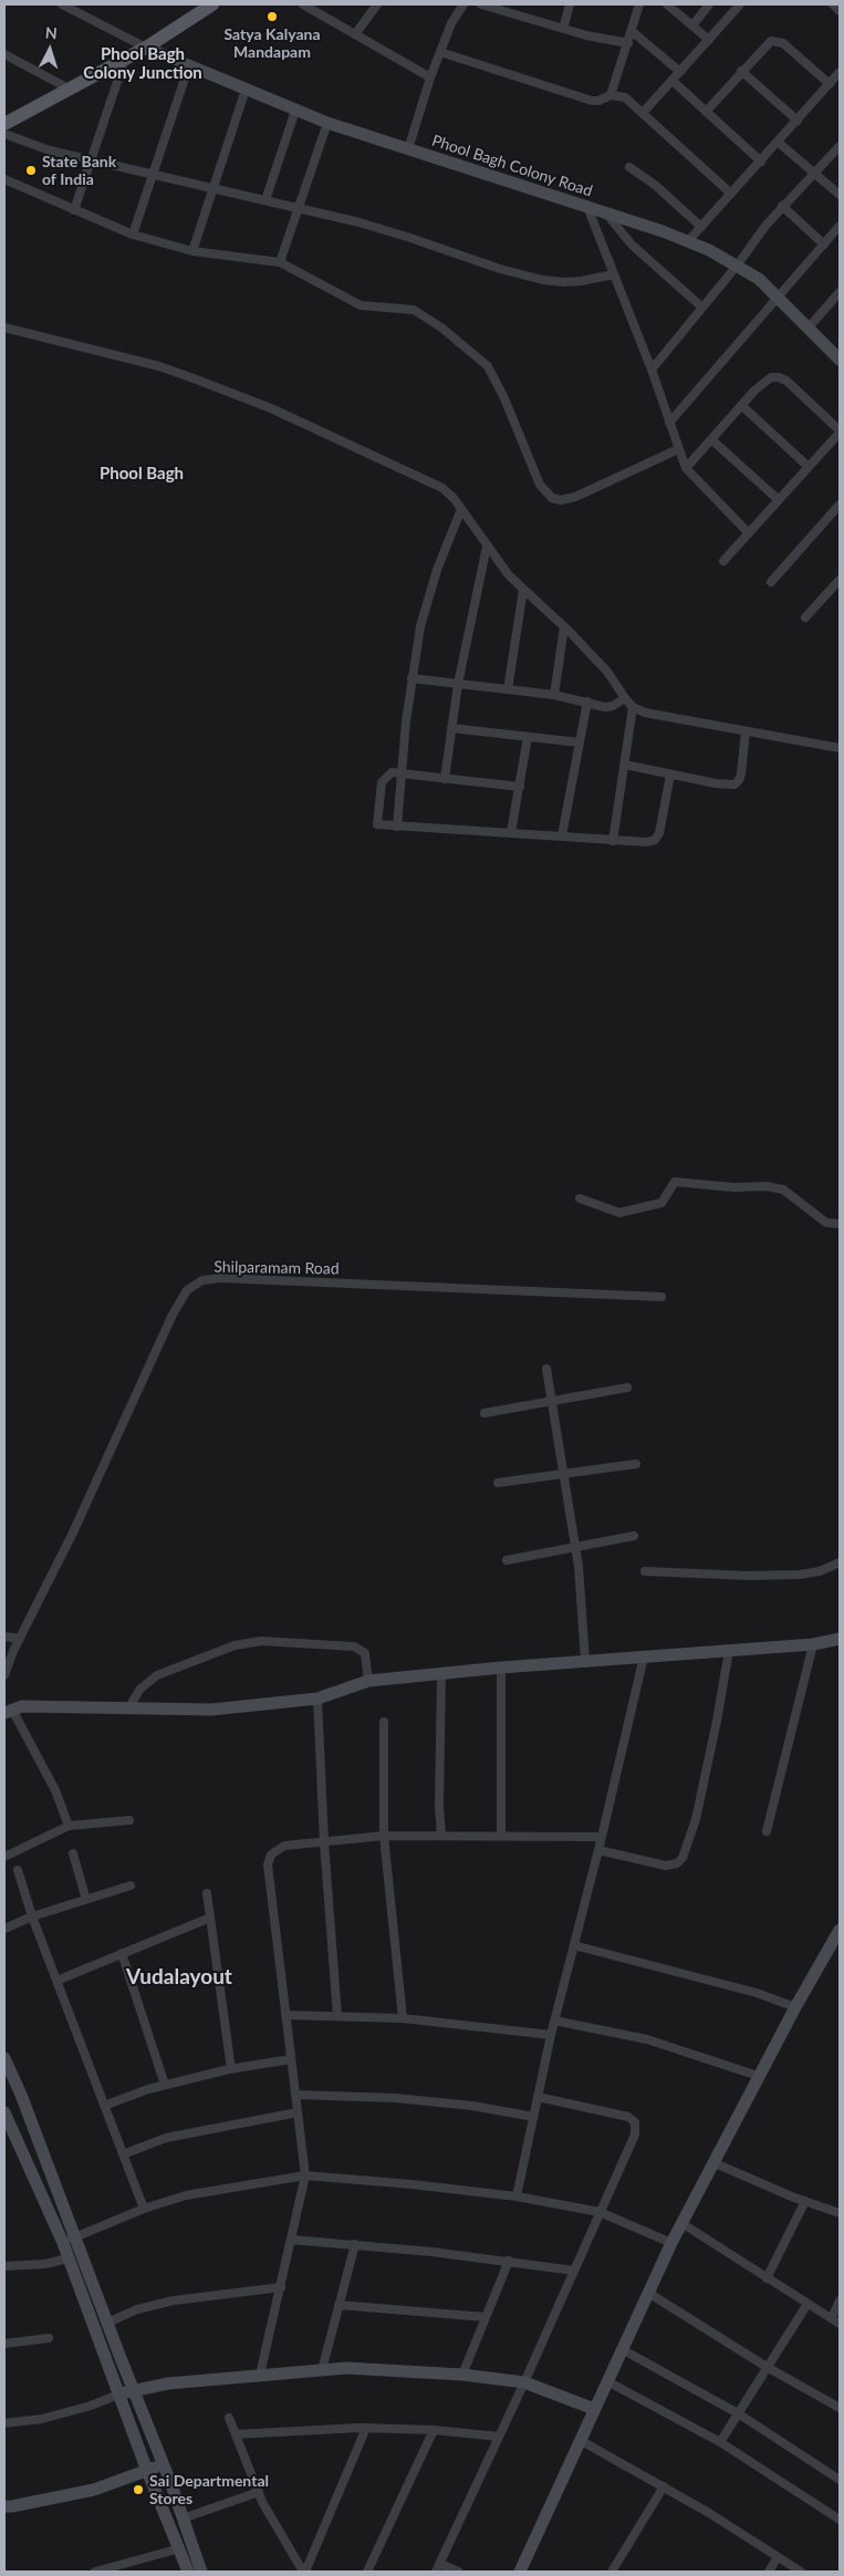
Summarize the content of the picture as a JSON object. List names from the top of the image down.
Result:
{
  "streets": {
    "street": ["Phool Bagh Colony Road", "Shilparamam Road"]
  },
  "districts": ["Phool Bagh Colony Junction", "Phool Bagh", "Vudalayout"],
  "places": ["Satya Kalyana Mandapam", "State Bank of India", "Sai Departmental Stores"],
  "north": "top"
}
